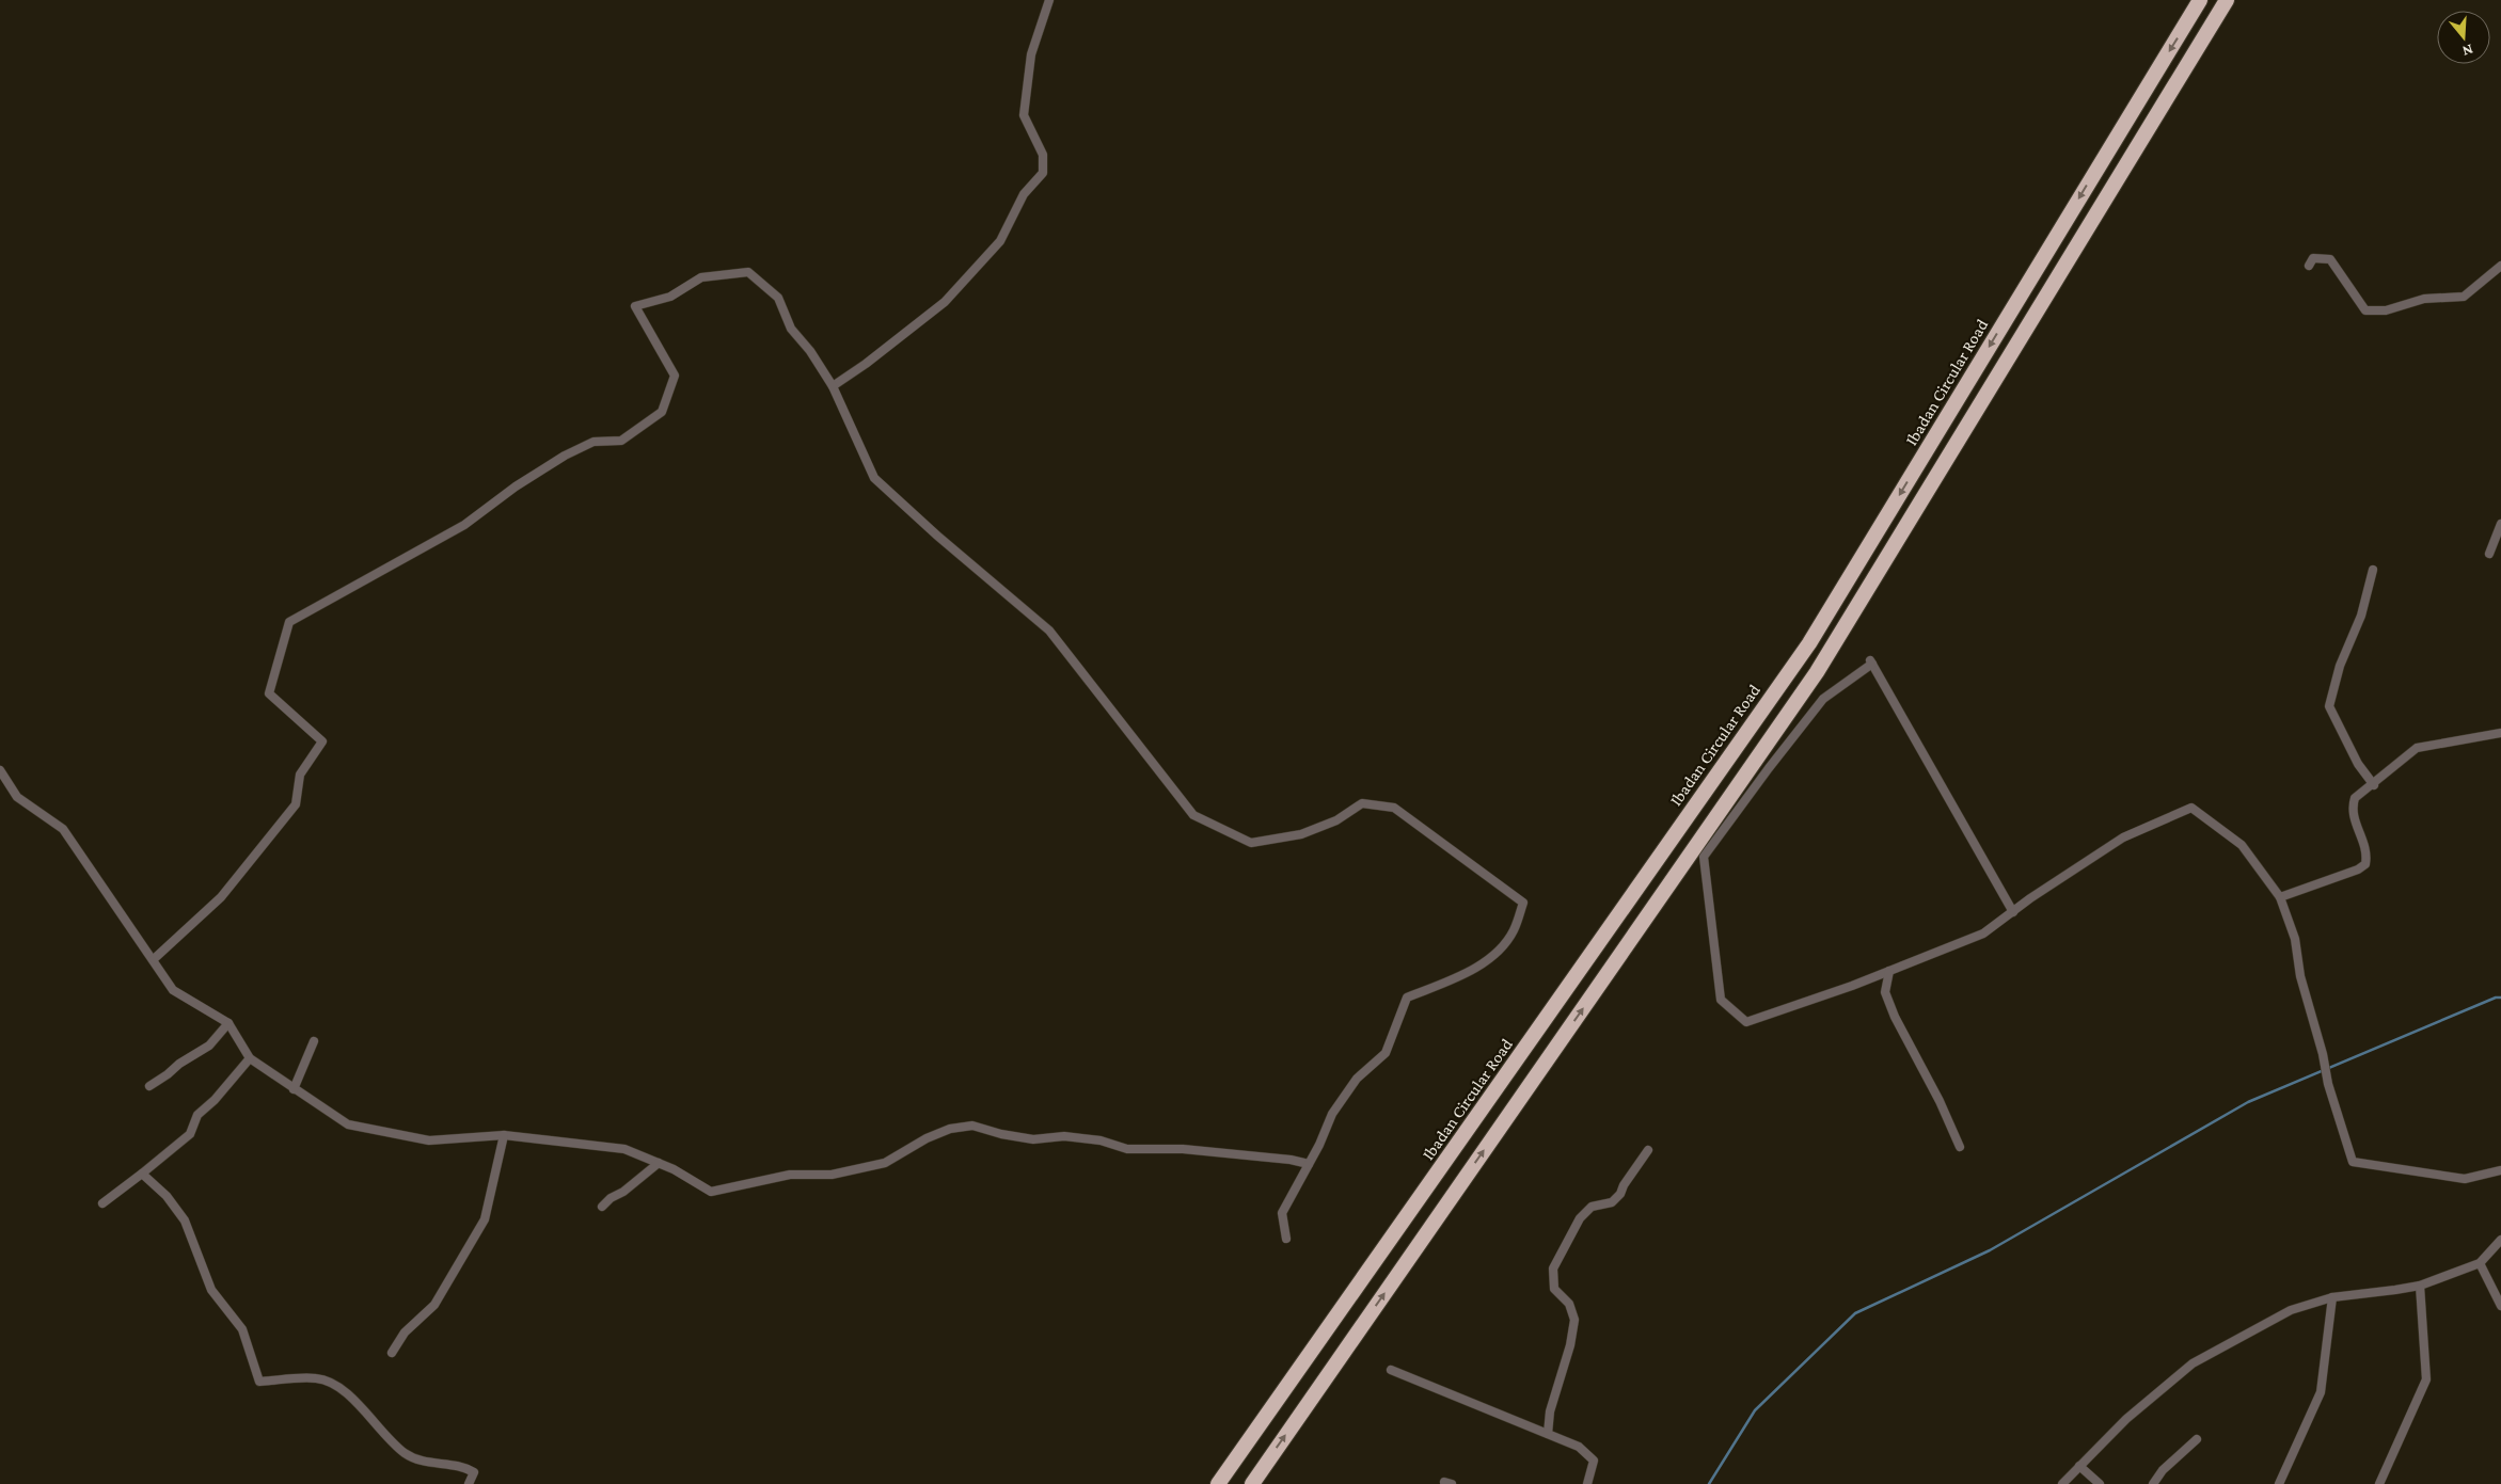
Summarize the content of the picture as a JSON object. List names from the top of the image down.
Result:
{
  "streets": {
    "highway": ["Ibadan Circular Road"]
  },
  "north": "bottom"
}
